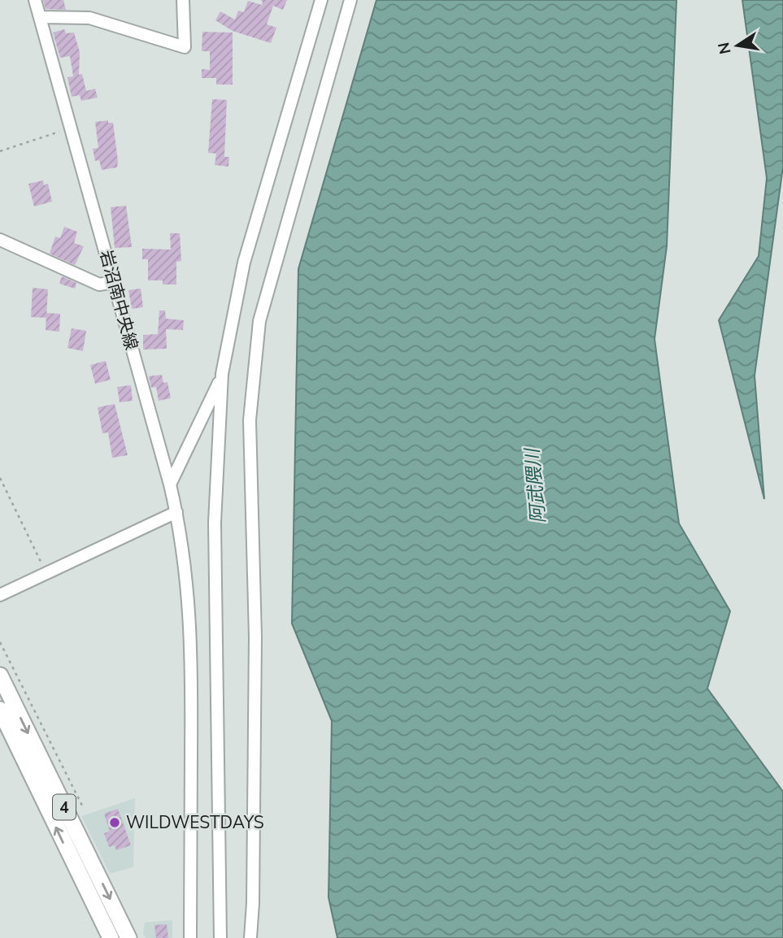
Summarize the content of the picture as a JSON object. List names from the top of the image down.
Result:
{
  "streets": {
    "highway": ["4"],
    "street": ["岩沼南中央線"]
  },
  "water": ["阿武隈川"],
  "places": ["WILDWESTDAYS"],
  "north": "left"
}
